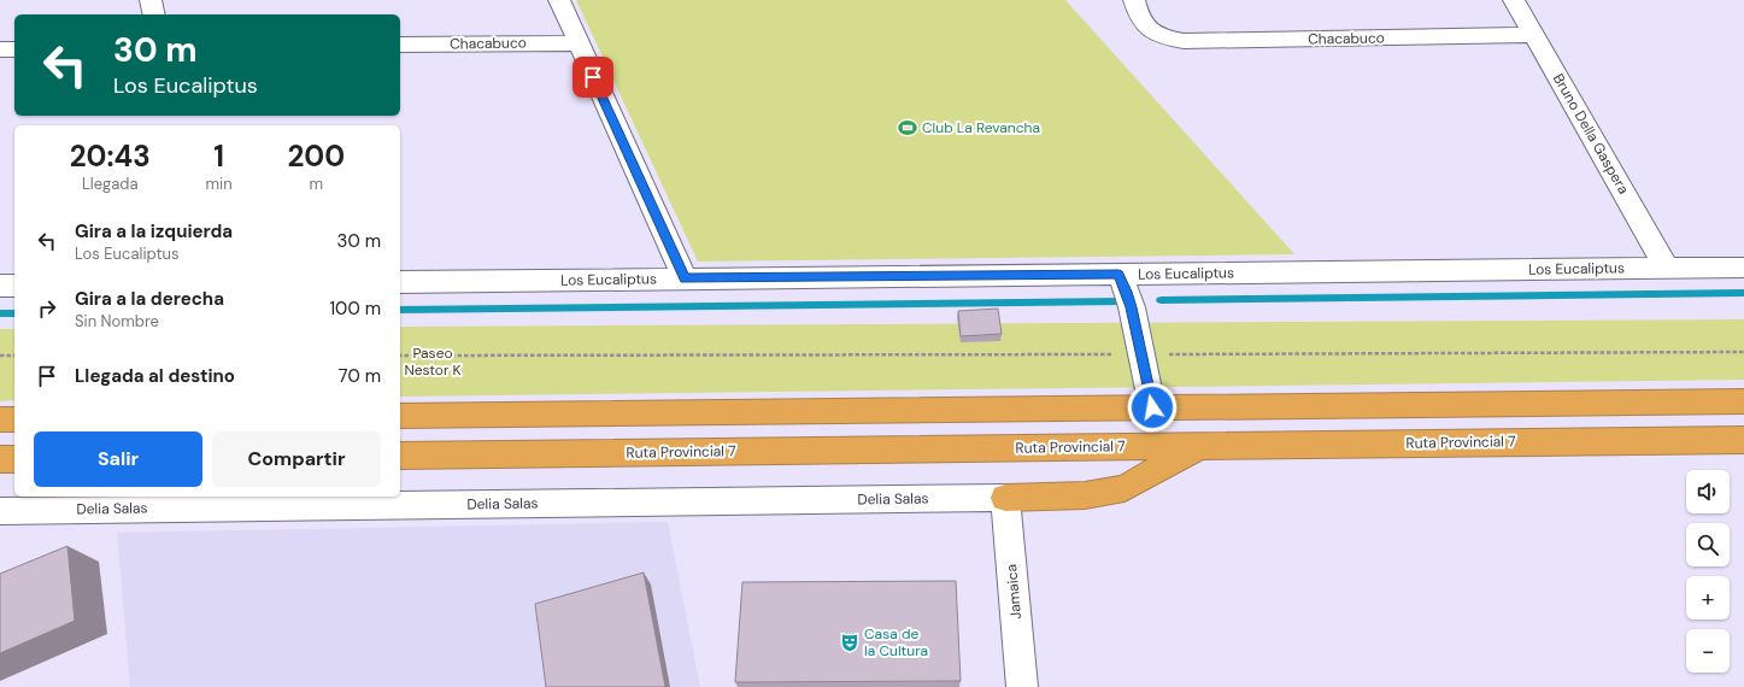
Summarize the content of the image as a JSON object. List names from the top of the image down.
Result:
{
  "streets": {
    "highway": ["Ruta Provincial 7"],
    "street": [
      "Chacabuco",
      "Bruno Della Gaspera",
      "Los Eucaliptus",
      "Delia Salas",
      "Jamaica"
    ]
  },
  "crossings": [
    ["Chacabuco", "Bruno Della Gaspera"],
    ["Bruno Della Gaspera", "Los Eucaliptus"],
    ["Delia Salas", "Jamaica"]
  ],
  "parks": ["Paseo Nestor K"],
  "places": {
    "sports": ["Club La Revancha"],
    "theatre": ["Casa de la Cultura"]
  },
  "page": {
    "turn": ["30 m", "Los Eucaliptus"],
    "eta": [
      "20:43",
      "Llegada",
      "1",
      "min",
      "200",
      "m"
    ],
    "list": [
      {
        "name": "Gira a la izquierda",
        "note": "Los Eucaliptus",
        "value": "30 m"
      },
      {
        "name": "Gira a la derecha",
        "note": "Sin Nombre",
        "value": "100 m"
      },
      {
        "name": "Llegada al destino",
        "value": "70 m"
      }
    ],
    "buttons": ["Salir", "Compartir"],
    "map_buttons": ["+", "−"]
  }
}
